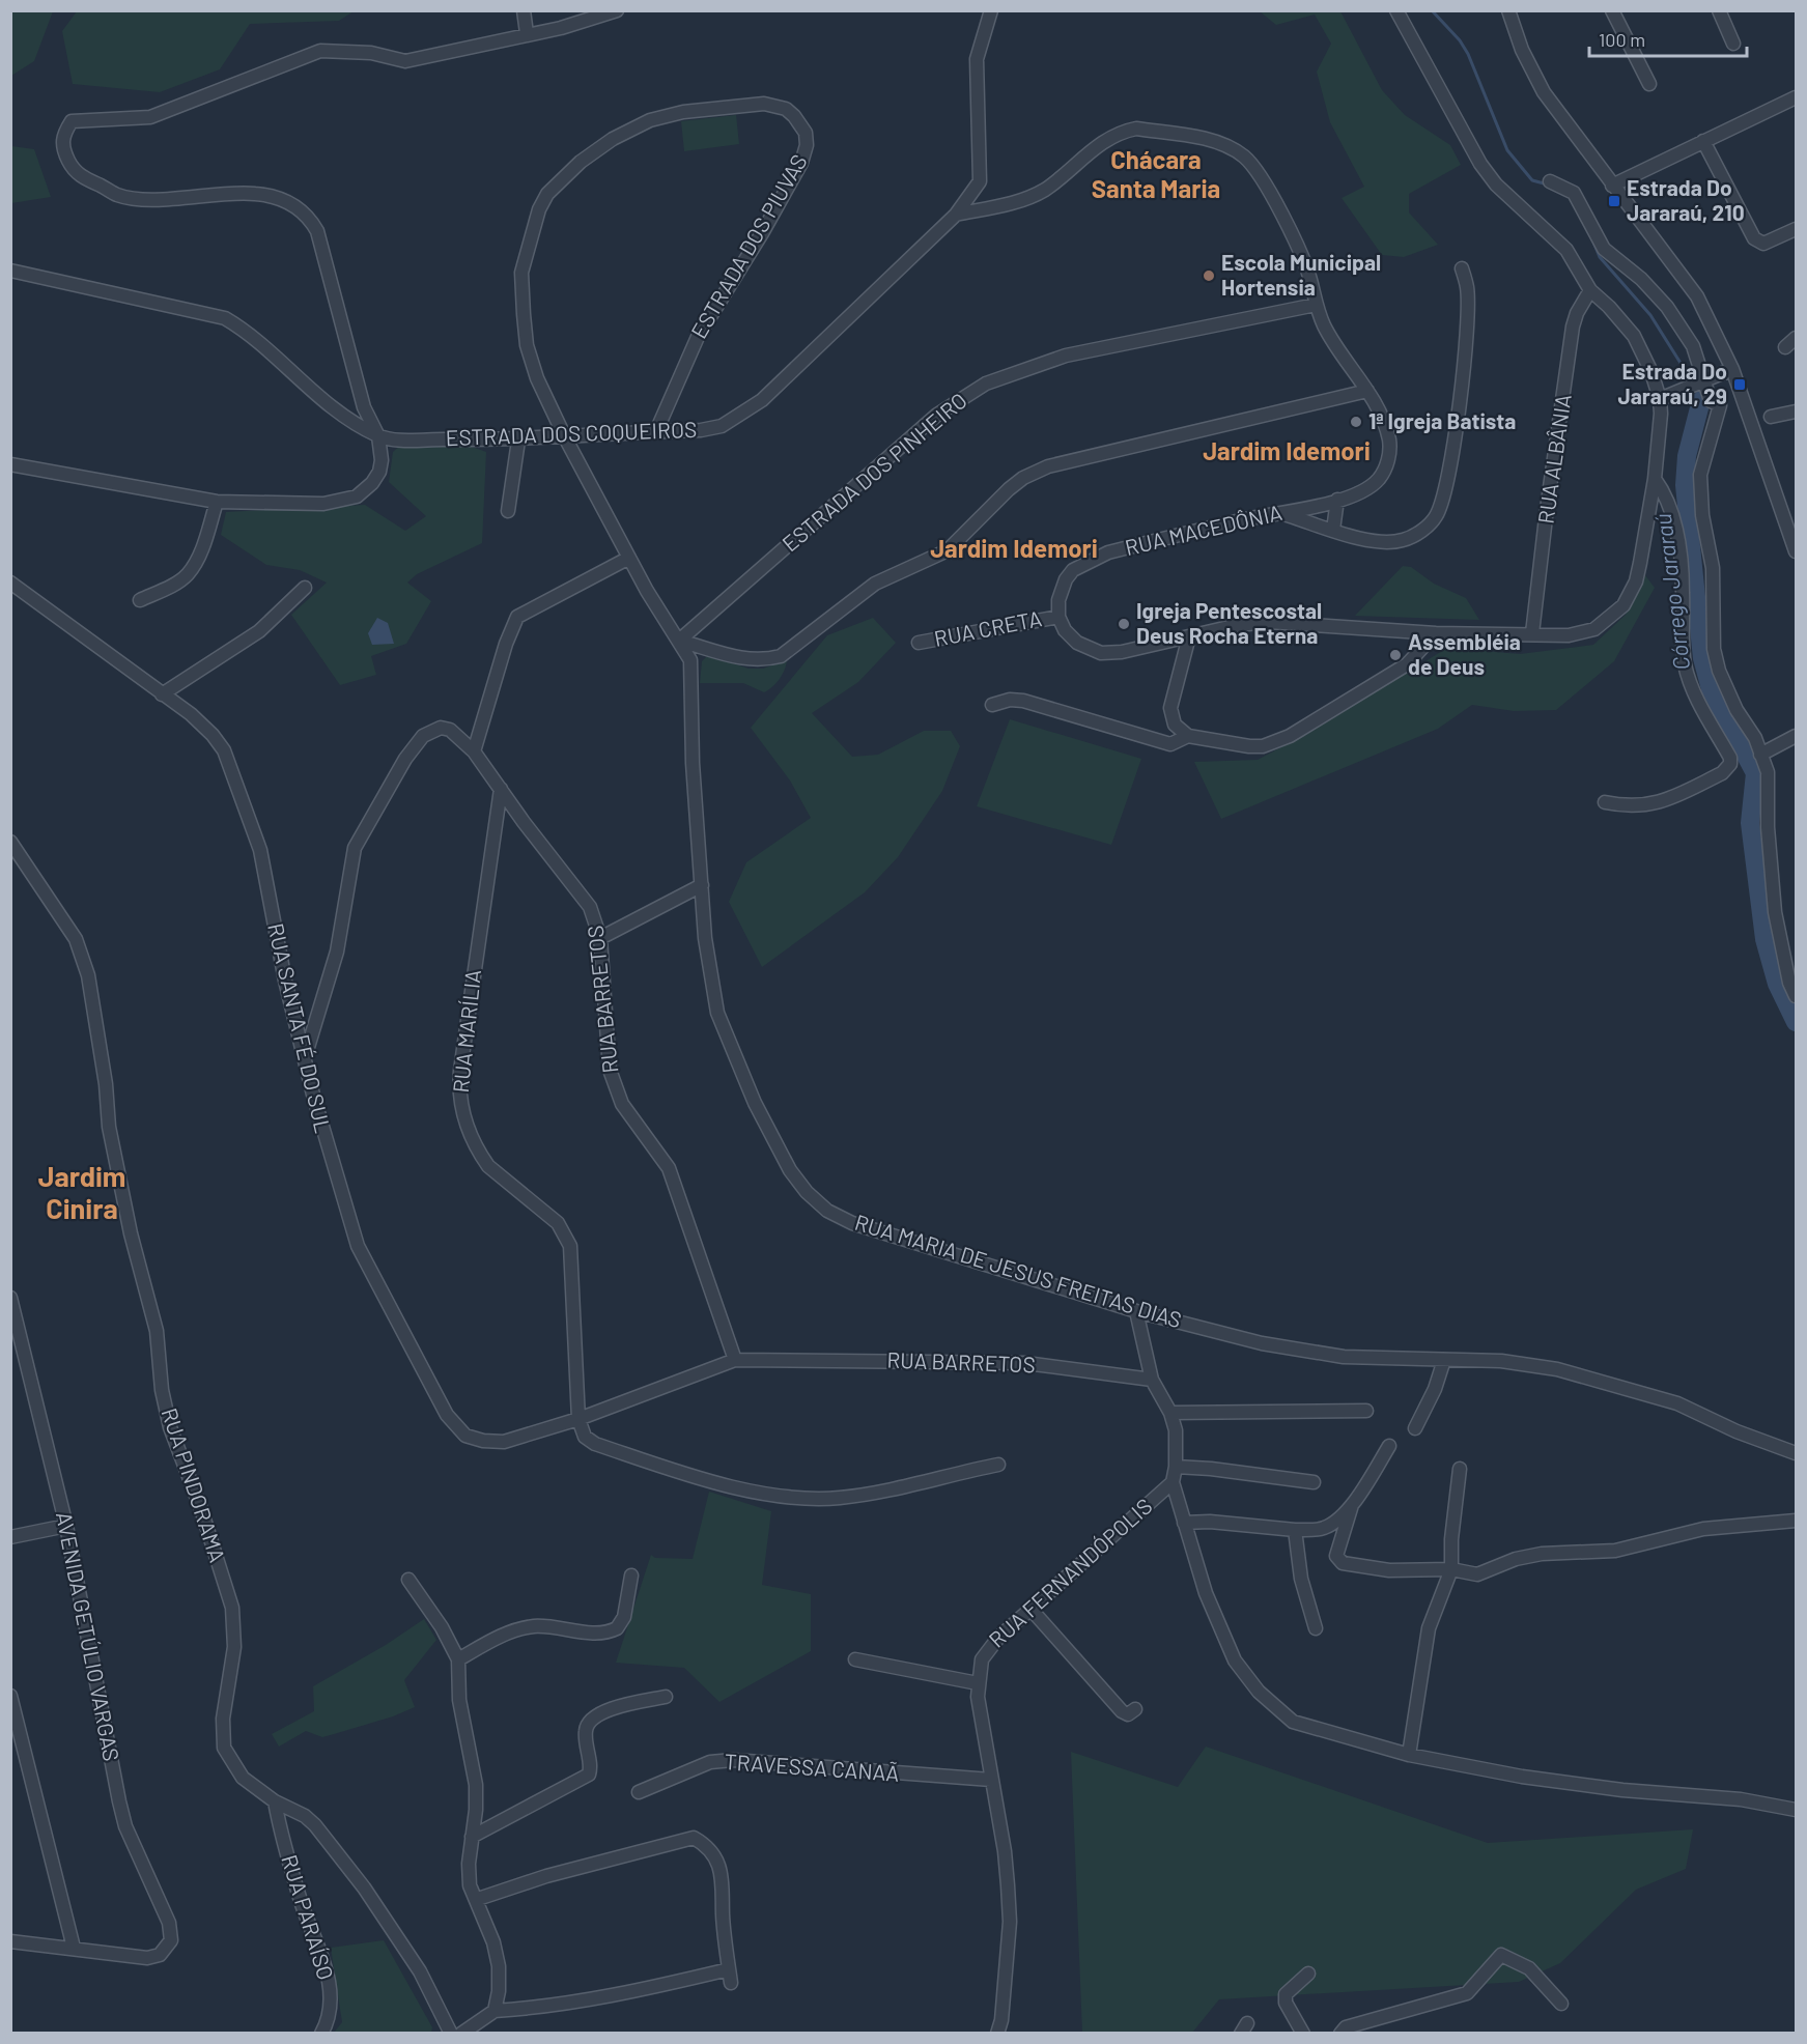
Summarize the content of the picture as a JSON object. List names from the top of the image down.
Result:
{
  "streets": {
    "street": [
      "ESTRADA DOS PIUVAS",
      "ESTRADA DOS COQUEIROS",
      "RUA ALBÂNIA",
      "ESTRADA DOS PINHEIRO",
      "RUA MACEDÔNIA",
      "RUA CRETA",
      "RUA BARRETOS",
      "RUA SANTA FÉ DO SUL",
      "RUA MARÍLIA",
      "RUA MARIA DE JESUS FREITAS DIAS",
      "RUA PINDORAMA",
      "RUA FERNANDÓPOLIS",
      "AVENIDA GETÚLIO VARGAS",
      "TRAVESSA CANAÃ",
      "RUA PARAÍSO"
    ]
  },
  "crossings": [
    ["ESTRADA DOS PIUVAS", "ESTRADA DOS COQUEIROS"],
    ["ESTRADA DOS PIUVAS", "ESTRADA DOS PINHEIRO"],
    ["ESTRADA DOS PIUVAS", "RUA MARIA DE JESUS FREITAS DIAS"],
    ["ESTRADA DOS COQUEIROS", "RUA MACEDÔNIA"],
    ["ESTRADA DOS PINHEIRO", "RUA MACEDÔNIA"],
    ["ESTRADA DOS PINHEIRO", "RUA MARIA DE JESUS FREITAS DIAS"],
    ["RUA MACEDÔNIA", "RUA CRETA"],
    ["RUA BARRETOS", "RUA SANTA FÉ DO SUL"],
    ["RUA BARRETOS", "RUA MARÍLIA"],
    ["RUA BARRETOS", "RUA FERNANDÓPOLIS"],
    ["RUA SANTA FÉ DO SUL", "RUA MARÍLIA"],
    ["RUA MARIA DE JESUS FREITAS DIAS", "RUA FERNANDÓPOLIS"],
    ["RUA PINDORAMA", "RUA PARAÍSO"],
    ["RUA FERNANDÓPOLIS", "TRAVESSA CANAÃ"]
  ],
  "districts": [
    "Chácara Santa Maria",
    "Jardim Idemori",
    "Jardim Idemori",
    "Jardim Cinira"
  ],
  "water": ["Córrego Jararaú"],
  "places": {
    "transit": ["Estrada Do Jararaú, 210", "Estrada Do Jararaú, 29"],
    "other": [
      "Escola Municipal Hortensia",
      "1ª Igreja Batista",
      "Igreja Pentescostal Deus Rocha Eterna",
      "Assembléia de Deus"
    ]
  },
  "scale_bar": "100 m"
}
